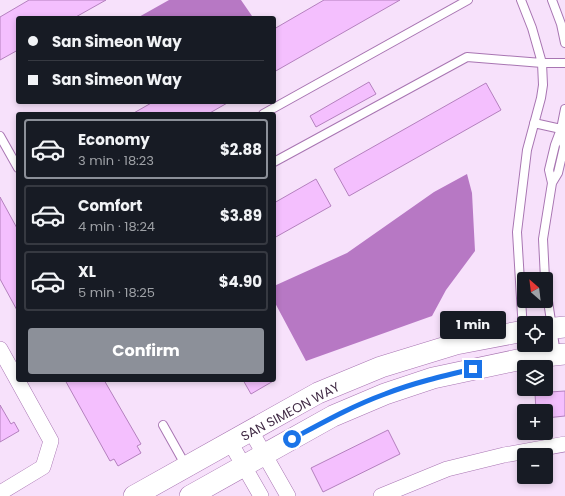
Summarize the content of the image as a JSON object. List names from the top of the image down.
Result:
{
  "streets": {
    "street": ["SAN SIMEON WAY"]
  },
  "north": "top left",
  "page": {
    "banner": ["San Simeon Way", "San Simeon Way"],
    "list": [
      {
        "name": "Economy",
        "note": "3 min · 18:23",
        "value": "$2.88"
      },
      {
        "name": "Comfort",
        "note": "4 min · 18:24",
        "value": "$3.89"
      },
      {
        "name": "XL",
        "note": "5 min · 18:25",
        "value": "$4.90"
      }
    ],
    "map_buttons": ["+", "−"],
    "bubble": "1 min",
    "buttons": "Confirm"
  }
}
